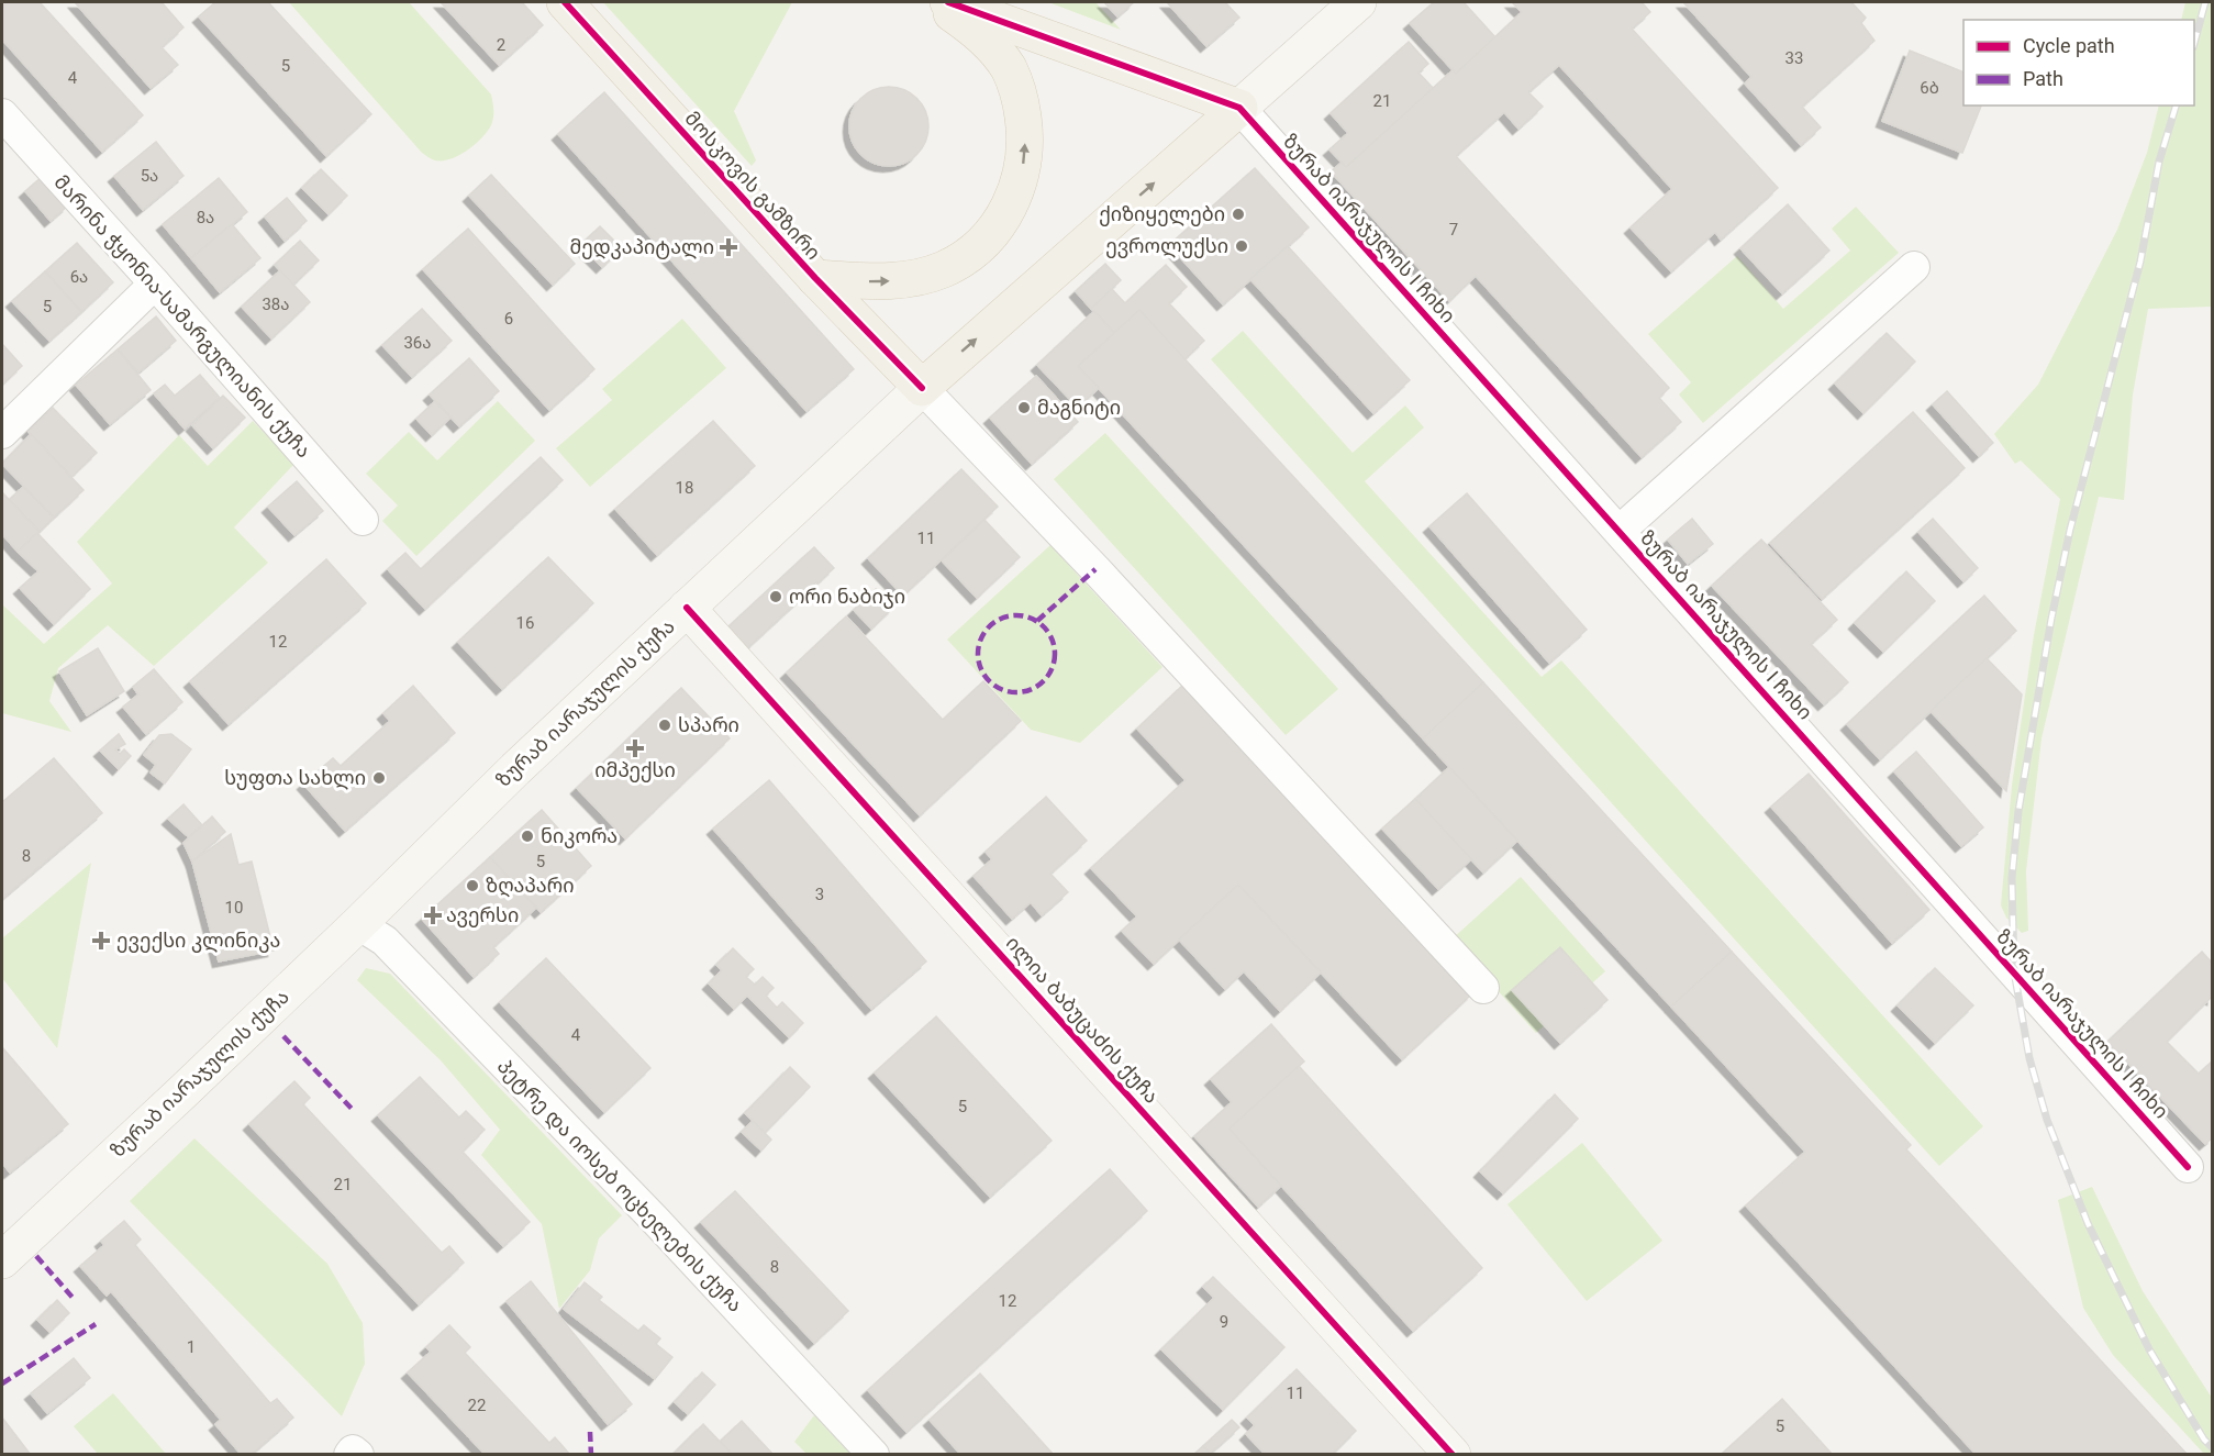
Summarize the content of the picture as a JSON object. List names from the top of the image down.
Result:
{
  "streets": {
    "main road": ["მოსკოვის გამზირი", "ზურაბ იარაჯულის ქუჩა", "ილია ბაბუცაძის ქუჩა"],
    "street": ["ზურაბ იარაჯულის I ჩიხი", "მარინა ჭყონია-სამარგულიანის ქუჩა", "პეტრე და იოსებ ოცხელების ქუჩა"]
  },
  "crossings": [
    ["მოსკოვის გამზირი", "ზურაბ იარაჯულის ქუჩა"],
    ["ზურაბ იარაჯულის I ჩიხი", "ზურაბ იარაჯულის ქუჩა"],
    ["ზურაბ იარაჯულის ქუჩა", "ილია ბაბუცაძის ქუჩა"],
    ["ზურაბ იარაჯულის ქუჩა", "პეტრე და იოსებ ოცხელების ქუჩა"]
  ],
  "places": {
    "other": [
      "ქიზიყელები",
      "ევროლუქსი",
      "მაგნიტი",
      "ორი ნაბიჯი",
      "სპარი",
      "სუფთა სახლი",
      "ნიკორა",
      "ზღაპარი"
    ],
    "health": [
      "მედკაპიტალი",
      "იმპექსი",
      "ავერსი",
      "ევექსი კლინიკა"
    ]
  },
  "house_numbers": [
    "2",
    "33",
    "5",
    "4",
    "6ბ",
    "21",
    "5ა",
    "8ა",
    "7",
    "6ა",
    "38ა",
    "5",
    "6",
    "36ა",
    "18",
    "11",
    "16",
    "12",
    "8",
    "5",
    "3",
    "10",
    "4",
    "5",
    "21",
    "8",
    "12",
    "9",
    "1",
    "11",
    "22",
    "5"
  ],
  "legend": ["Cycle path", "Path"]
}
